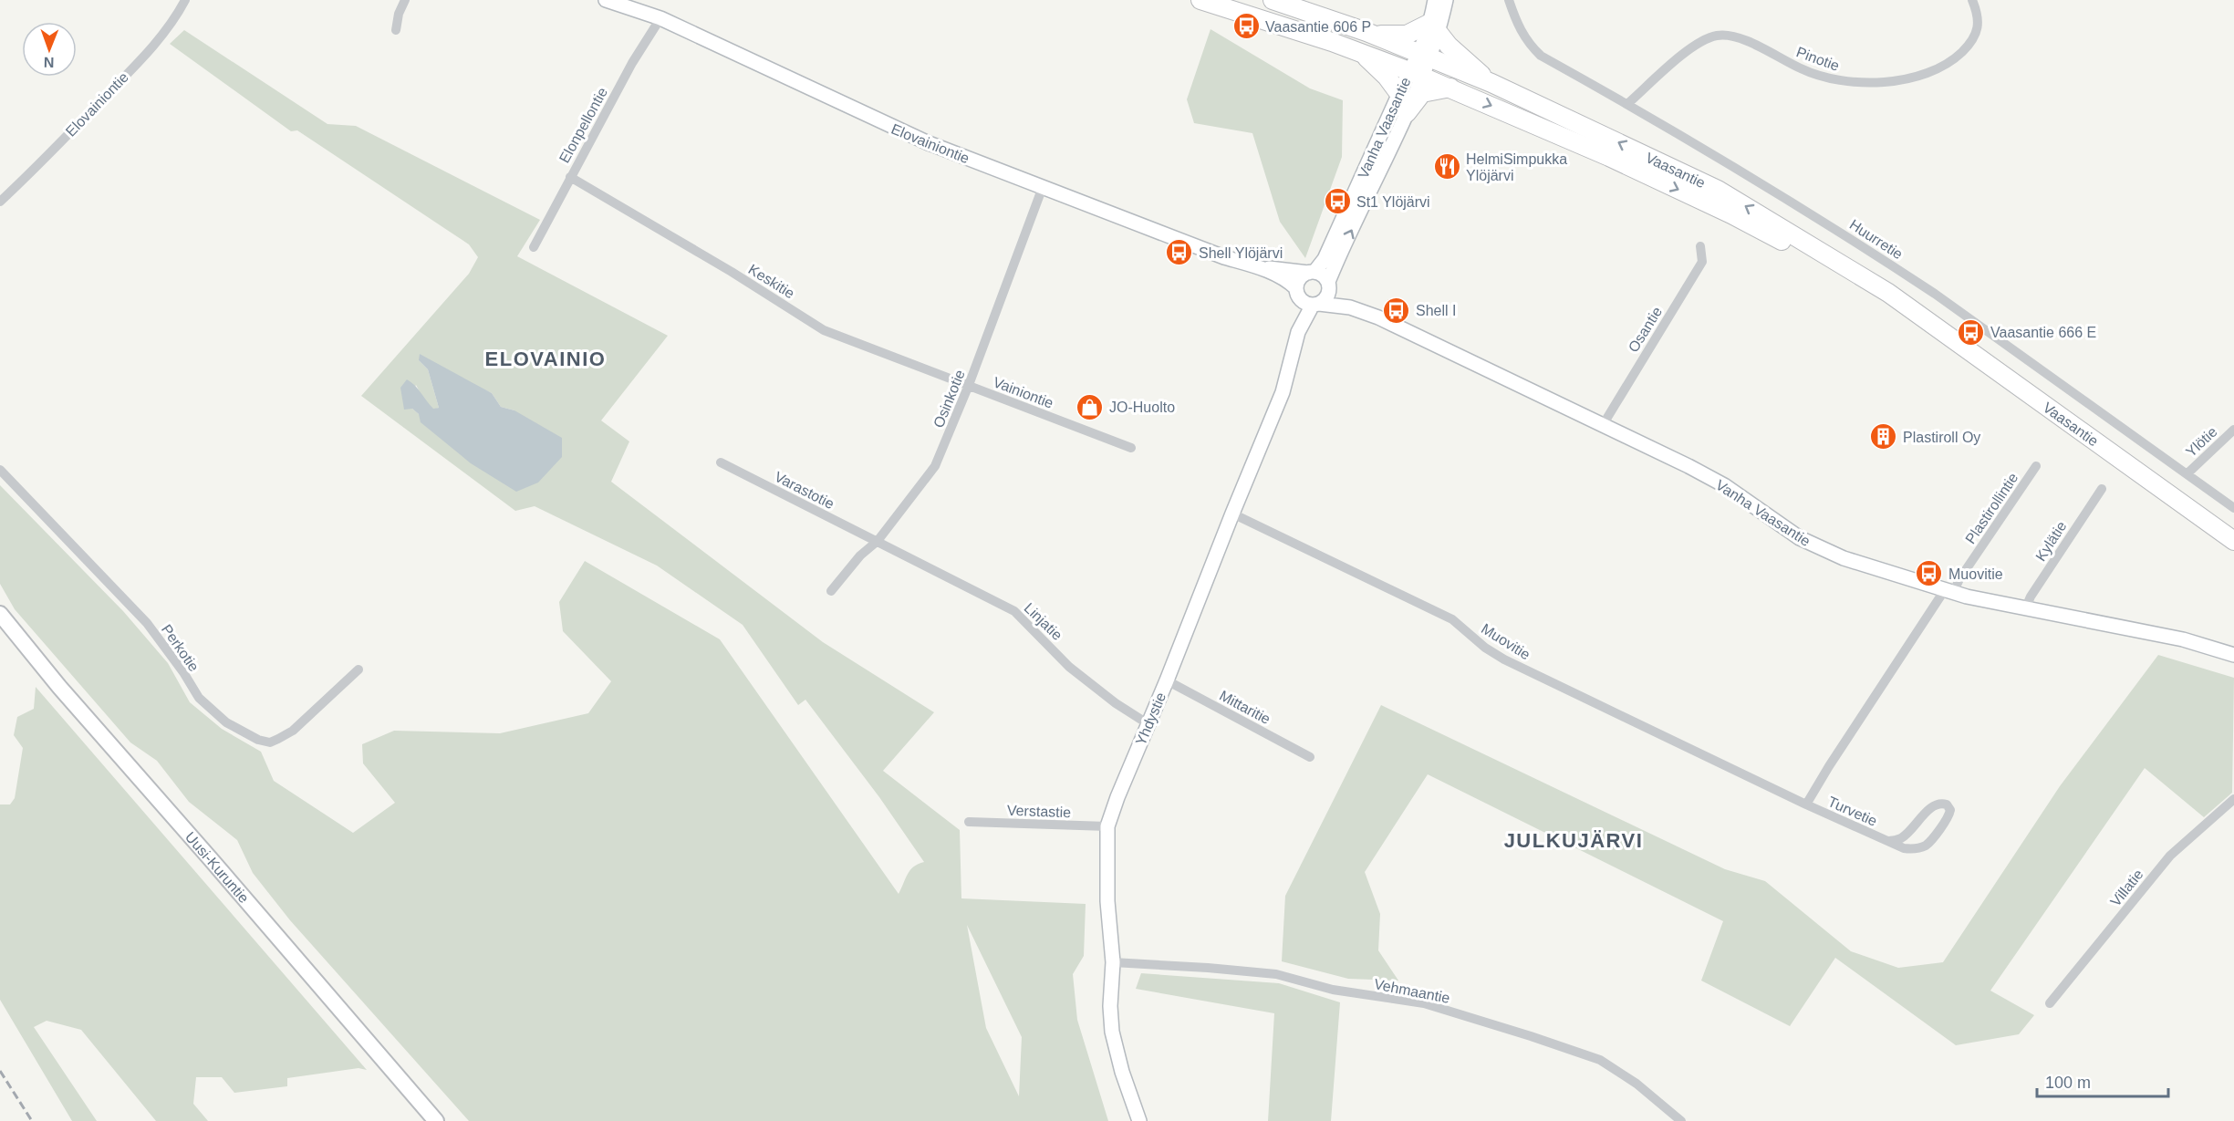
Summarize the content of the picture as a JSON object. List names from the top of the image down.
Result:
{
  "streets": {
    "highway": ["Vaasantie"],
    "main road": [
      "Elovainiontie",
      "Vanha Vaasantie",
      "Yhdystie",
      "Uusi-Kuruntie"
    ],
    "street": [
      "Pinotie",
      "Elonpellontie",
      "Huurretie",
      "Keskitie",
      "Osantie",
      "Vainiontie",
      "Osinkotie",
      "Ylötie",
      "Varastotie",
      "Plastirollintie",
      "Kylätie",
      "Linjatie",
      "Muovitie",
      "Perkotie",
      "Mittaritie",
      "Verstastie",
      "Turvetie",
      "Villatie",
      "Vehmaantie"
    ]
  },
  "crossings": [
    ["Pinotie", "Huurretie"],
    ["Elovainiontie", "Elonpellontie"],
    ["Elovainiontie", "Vanha Vaasantie"],
    ["Elovainiontie", "Osinkotie"],
    ["Elovainiontie", "Yhdystie"],
    ["Elonpellontie", "Keskitie"],
    ["Vanha Vaasantie", "Vaasantie"],
    ["Vanha Vaasantie", "Osantie"],
    ["Vanha Vaasantie", "Plastirollintie"],
    ["Vanha Vaasantie", "Kylätie"],
    ["Vanha Vaasantie", "Yhdystie"],
    ["Huurretie", "Ylötie"],
    ["Keskitie", "Vainiontie"],
    ["Keskitie", "Osinkotie"],
    ["Vainiontie", "Osinkotie"],
    ["Osinkotie", "Varastotie"],
    ["Osinkotie", "Linjatie"],
    ["Varastotie", "Linjatie"],
    ["Linjatie", "Yhdystie"],
    ["Muovitie", "Yhdystie"],
    ["Muovitie", "Turvetie"],
    ["Mittaritie", "Yhdystie"],
    ["Yhdystie", "Verstastie"],
    ["Yhdystie", "Vehmaantie"]
  ],
  "districts": ["ELOVAINIO", "JULKUJÄRVI"],
  "places": {
    "bus stop": [
      "Vaasantie 606 P",
      "St1 Ylöjärvi",
      "Shell Ylöjärvi",
      "Shell I",
      "Vaasantie 666 E",
      "Muovitie"
    ],
    "restaurant": ["HelmiSimpukka Ylöjärvi"],
    "shop": ["JO-Huolto"],
    "building": ["Plastiroll Oy"]
  },
  "scale_bar": "100 m",
  "north": "bottom"
}
